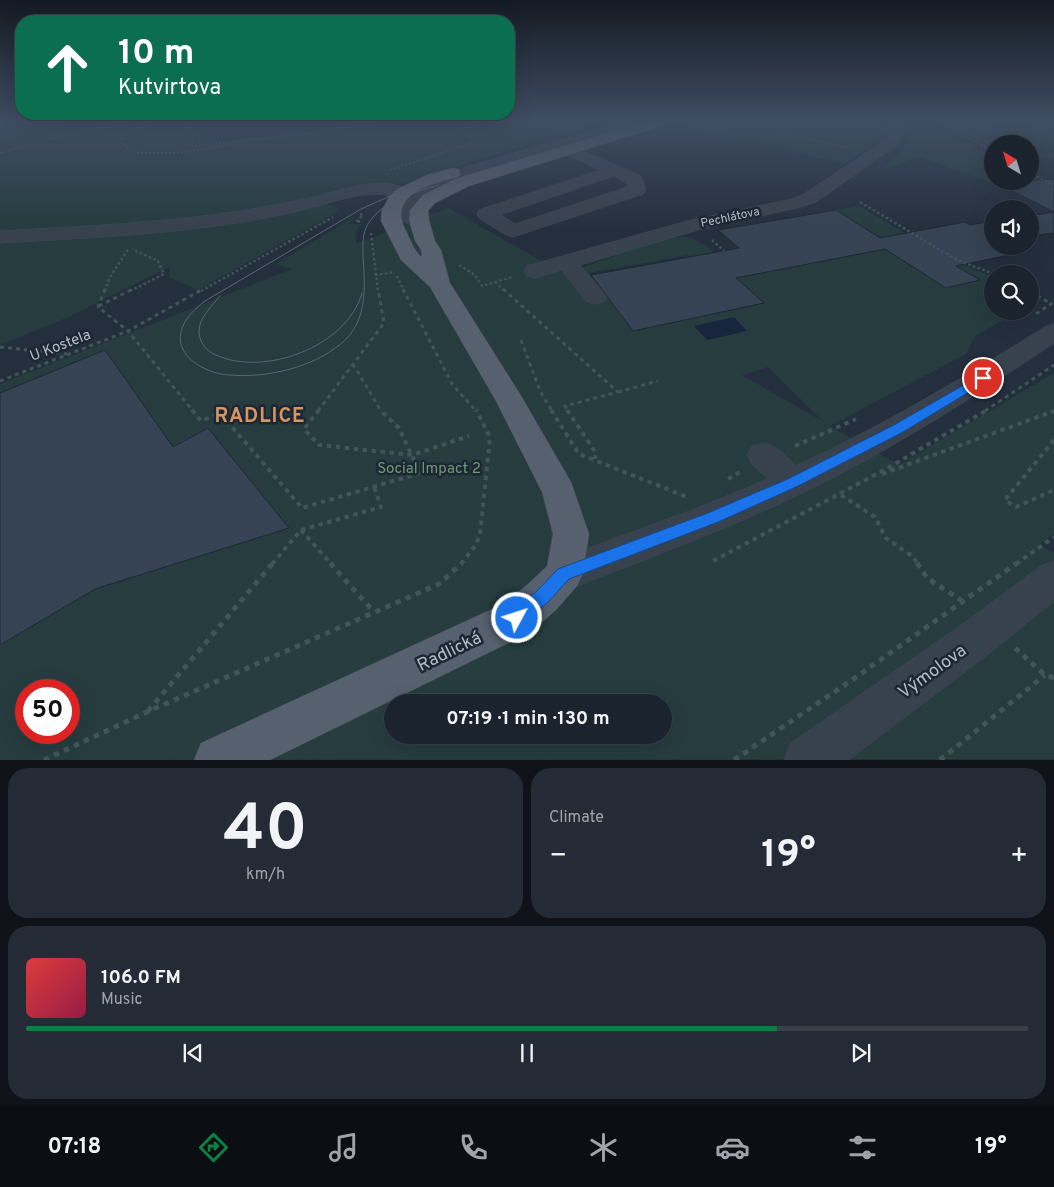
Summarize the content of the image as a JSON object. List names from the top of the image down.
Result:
{
  "streets": {
    "main road": ["Radlická"],
    "street": ["Pechlátova", "Výmolova"],
    "path": ["U Kostela"]
  },
  "districts": ["RADLICE"],
  "parks": ["Social Impact 2"],
  "north": "top left",
  "page": {
    "turn": ["10 m", "Kutvirtova"],
    "limit": "50",
    "trip": "07:19 · 1 min · 130 m",
    "tile": [
      ["40", "km/h"],
      "Climate"
    ],
    "heat": ["−", "19°", "+"],
    "song": ["106.0 FM", "Music"],
    "tabs": ["07:18", "19°"]
  }
}
